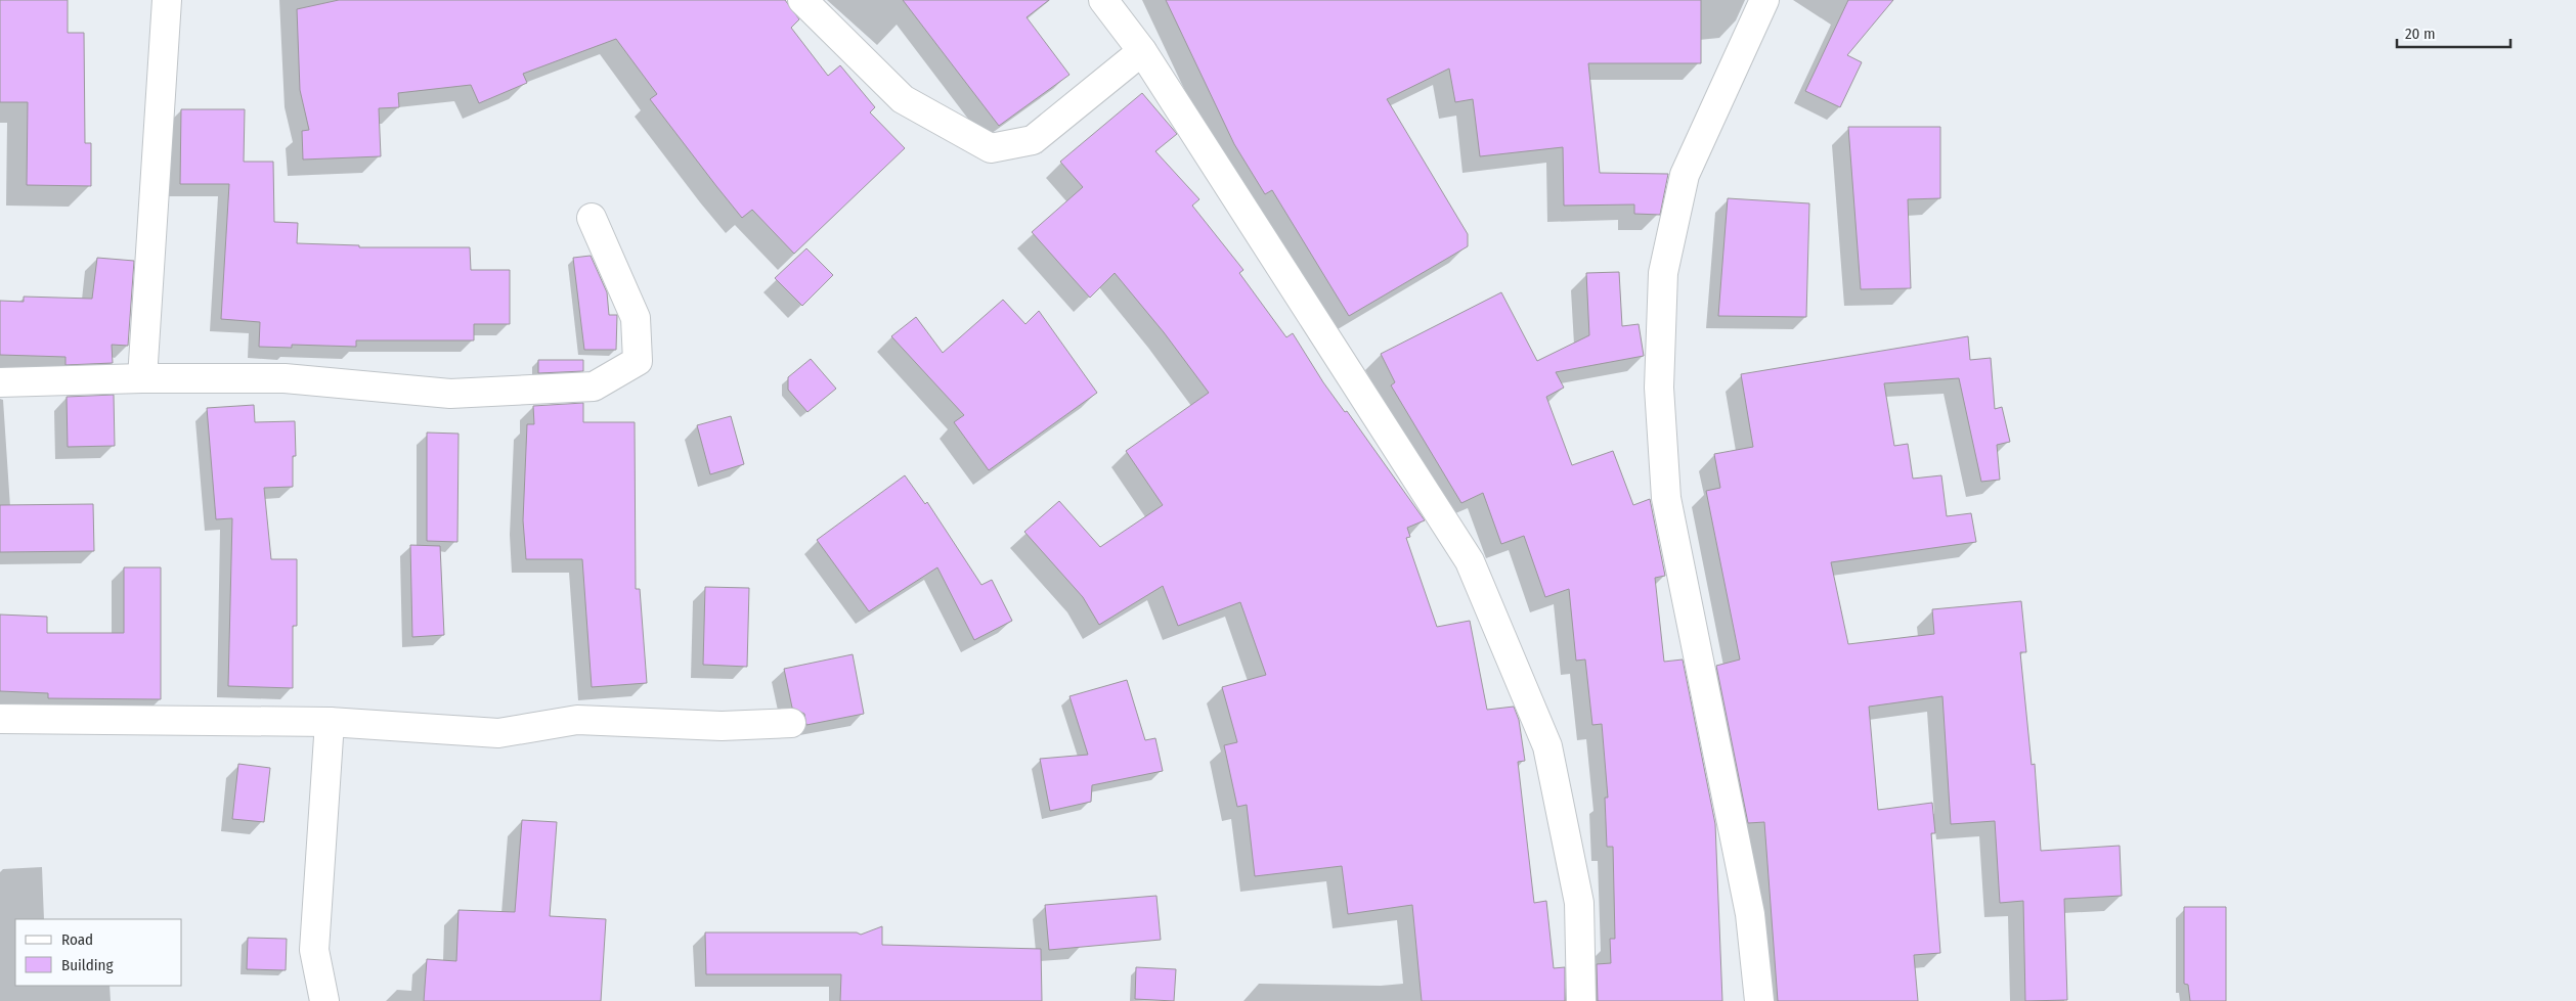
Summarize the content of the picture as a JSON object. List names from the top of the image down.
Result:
{
  "legend": ["Road", "Building"],
  "scale_bar": "20 m"
}
